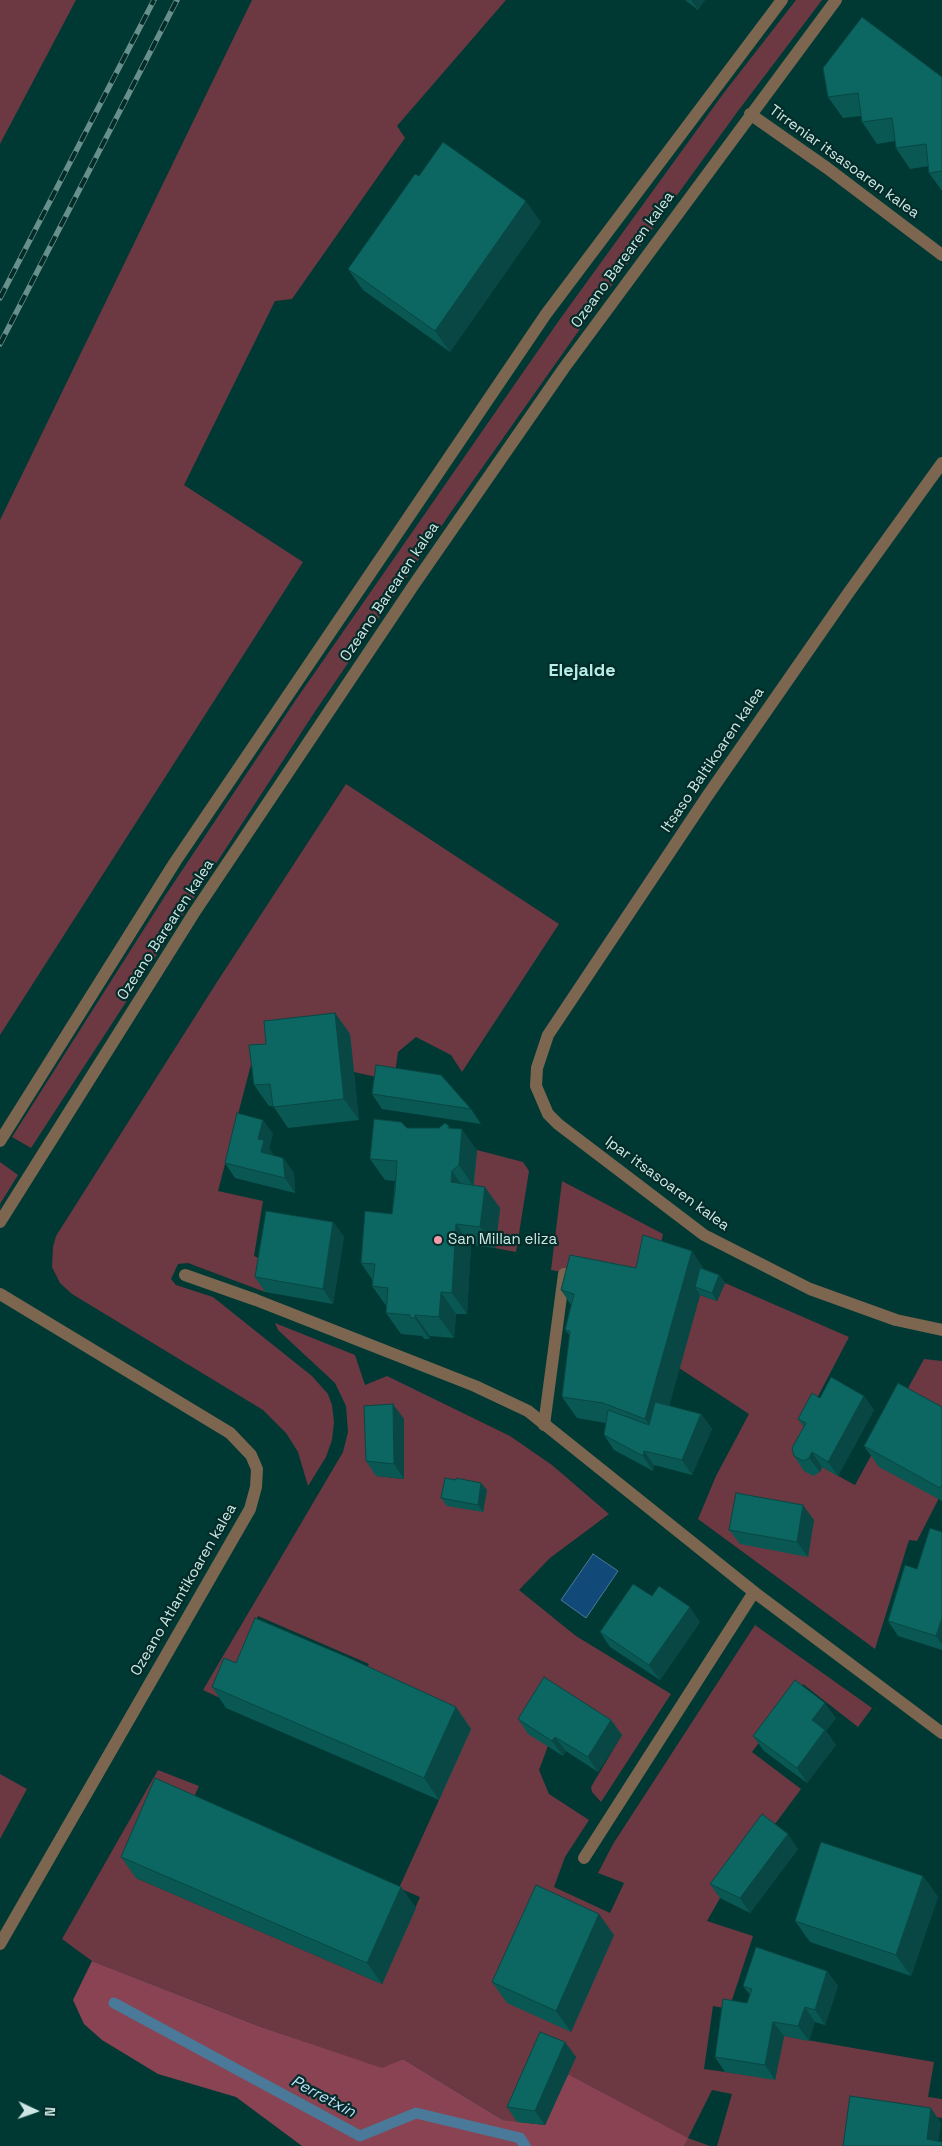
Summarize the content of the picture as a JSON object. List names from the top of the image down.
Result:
{
  "streets": {
    "street": [
      "Tirreniar itsasoaren kalea",
      "Ozeano Barearen kalea",
      "Itsaso Baltikoaren kalea",
      "Ipar itsasoaren kalea",
      "Ozeano Atlantikoaren kalea"
    ]
  },
  "crossings": [
    ["Tirreniar itsasoaren kalea", "Ozeano Barearen kalea"],
    ["Itsaso Baltikoaren kalea", "Ipar itsasoaren kalea"]
  ],
  "districts": ["Elejalde"],
  "water": ["Perretxin"],
  "places": ["San Millan eliza"],
  "north": "right"
}
